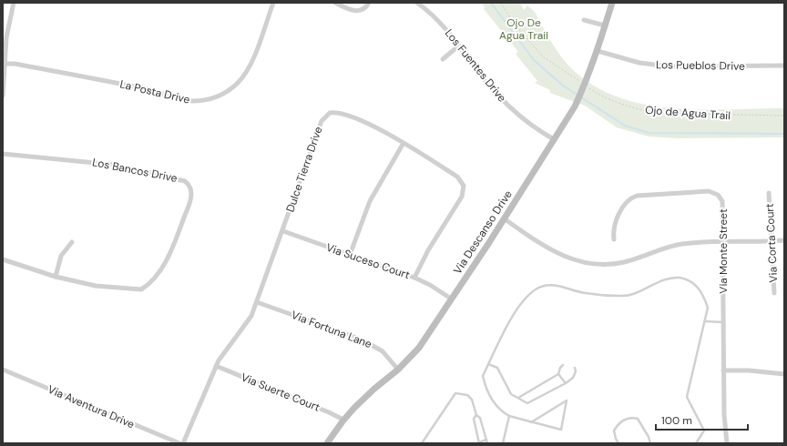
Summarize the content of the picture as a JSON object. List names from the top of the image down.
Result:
{
  "streets": {
    "street": [
      "Los Fuentes Drive",
      "Los Pueblos Drive",
      "La Posta Drive",
      "Dulce Tierra Drive",
      "Los Bancos Drive",
      "Via Descanso Drive",
      "Via Corta Court",
      "Via Monte Street",
      "Via Suceso Court",
      "Via Fortuna Lane",
      "Via Suerte Court",
      "Via Aventura Drive"
    ],
    "path": ["Ojo de Agua Trail"]
  },
  "crossings": [
    ["Los Fuentes Drive", "Via Descanso Drive"],
    ["Los Pueblos Drive", "Via Descanso Drive"],
    ["Ojo de Agua Trail", "Via Descanso Drive"],
    ["Dulce Tierra Drive", "Via Suceso Court"],
    ["Dulce Tierra Drive", "Via Fortuna Lane"],
    ["Dulce Tierra Drive", "Via Suerte Court"],
    ["Via Descanso Drive", "Via Suceso Court"],
    ["Via Descanso Drive", "Via Fortuna Lane"],
    ["Via Descanso Drive", "Via Suerte Court"]
  ],
  "parks": ["Ojo De Agua Trail"],
  "scale_bar": "100 m"
}
